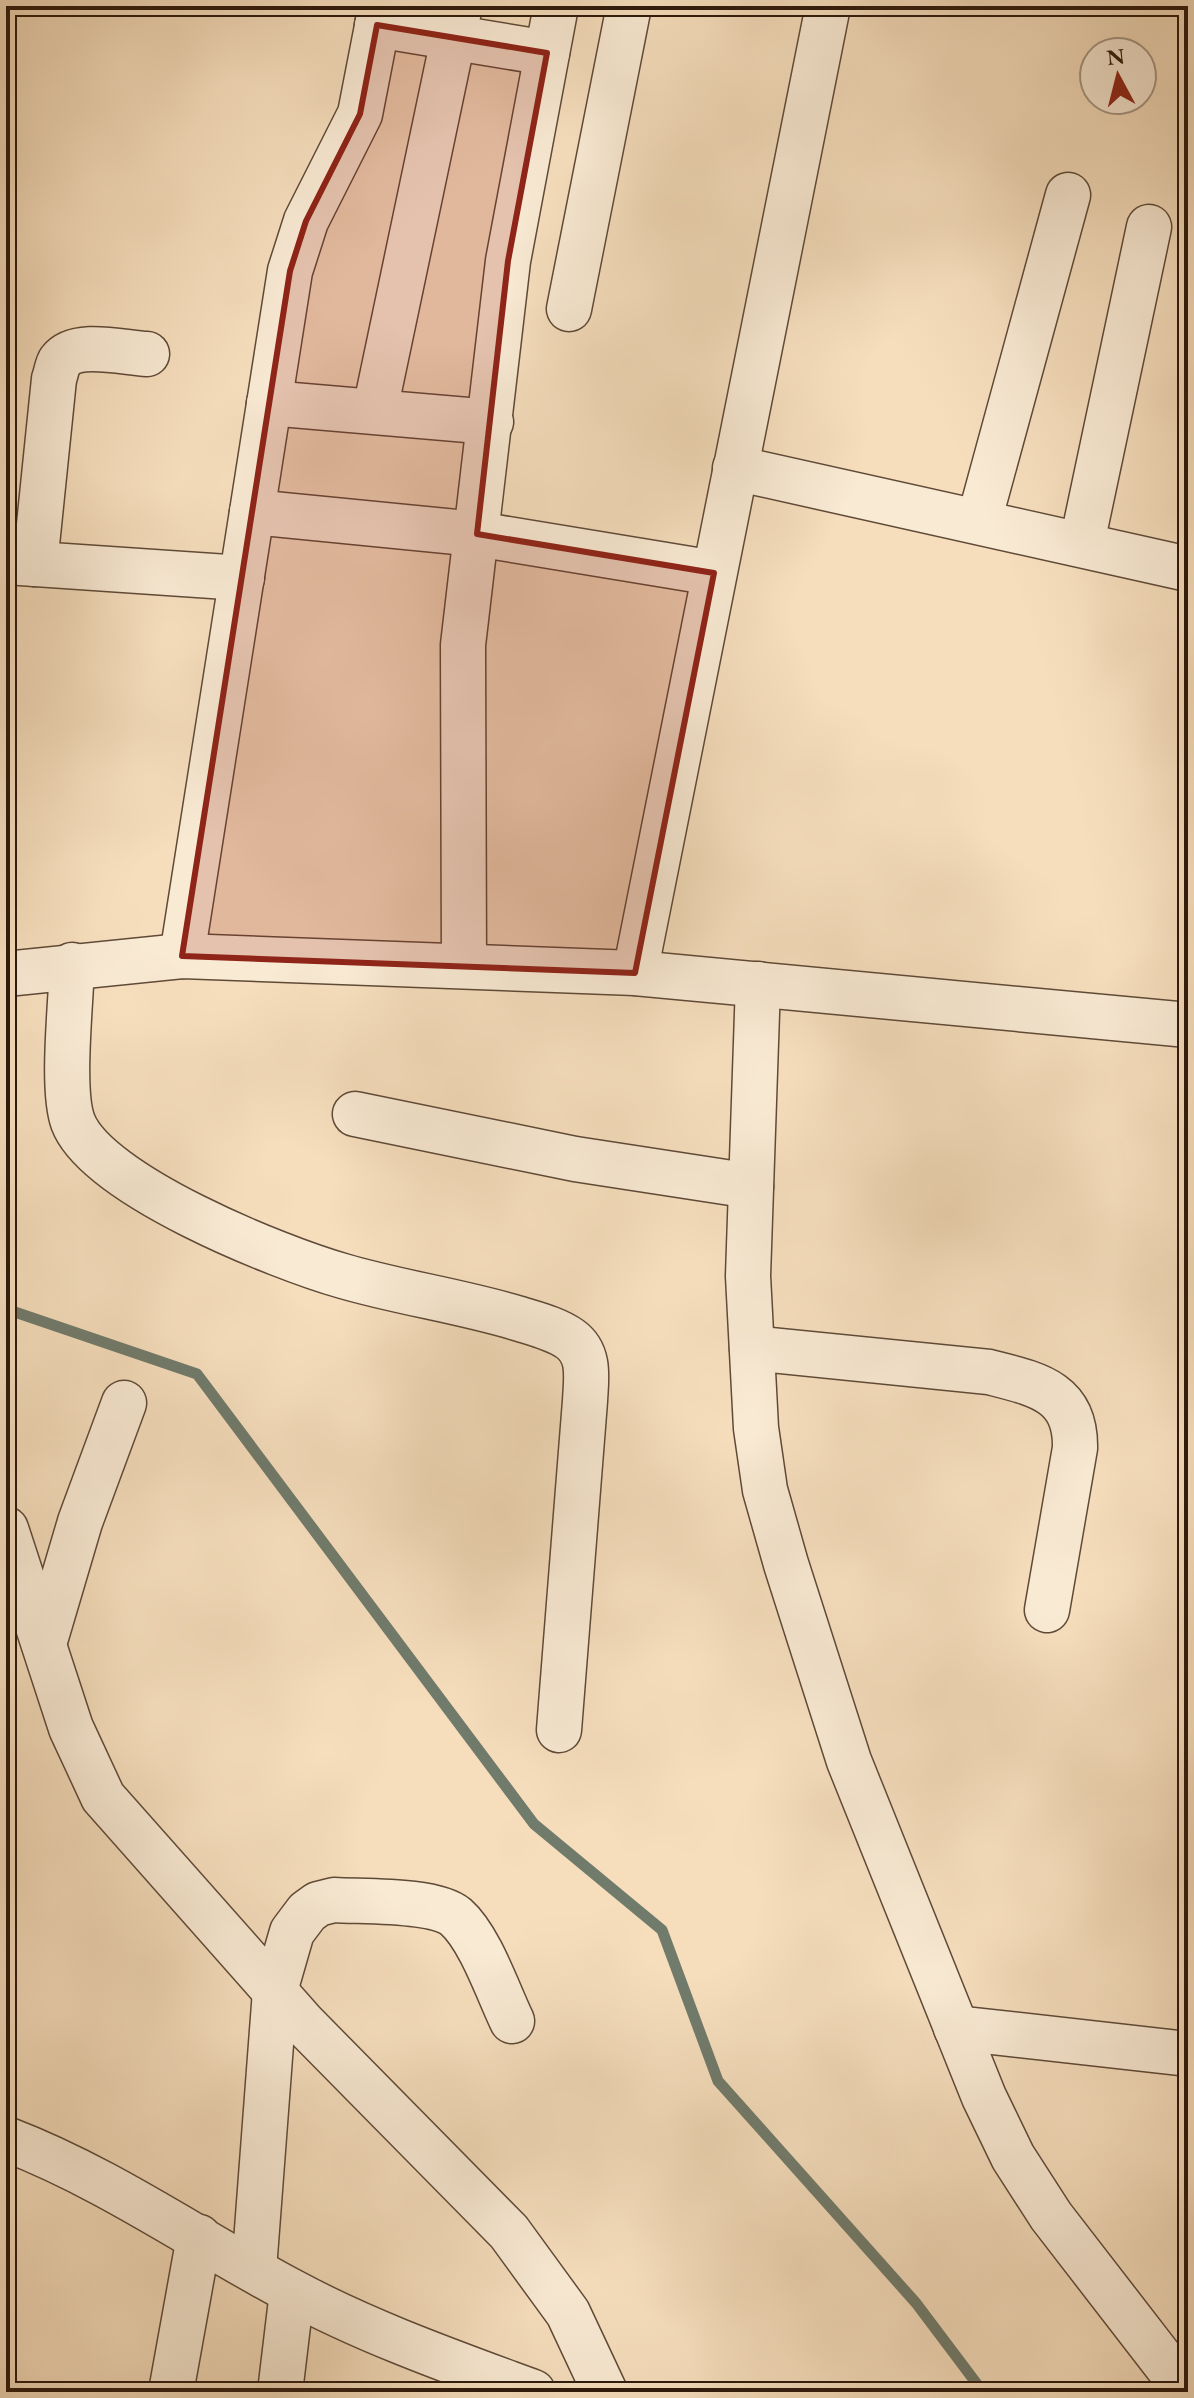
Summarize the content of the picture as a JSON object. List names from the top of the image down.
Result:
{
  "north": "top"
}
